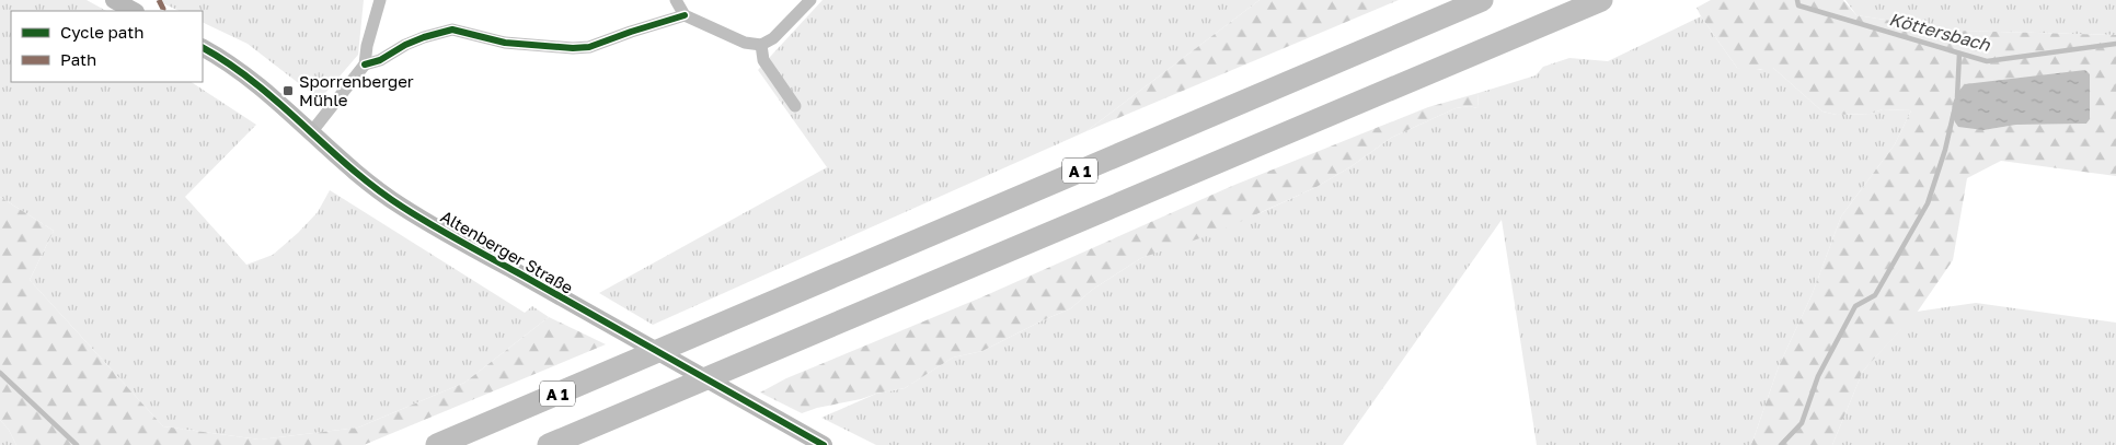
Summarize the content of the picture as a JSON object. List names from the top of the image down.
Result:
{
  "streets": {
    "highway": ["A 1"],
    "main road": ["Altenberger Straße"]
  },
  "water": ["Köttersbach"],
  "places": {
    "transit": ["Sporrenberger Mühle"]
  },
  "legend": ["Cycle path", "Path"]
}
